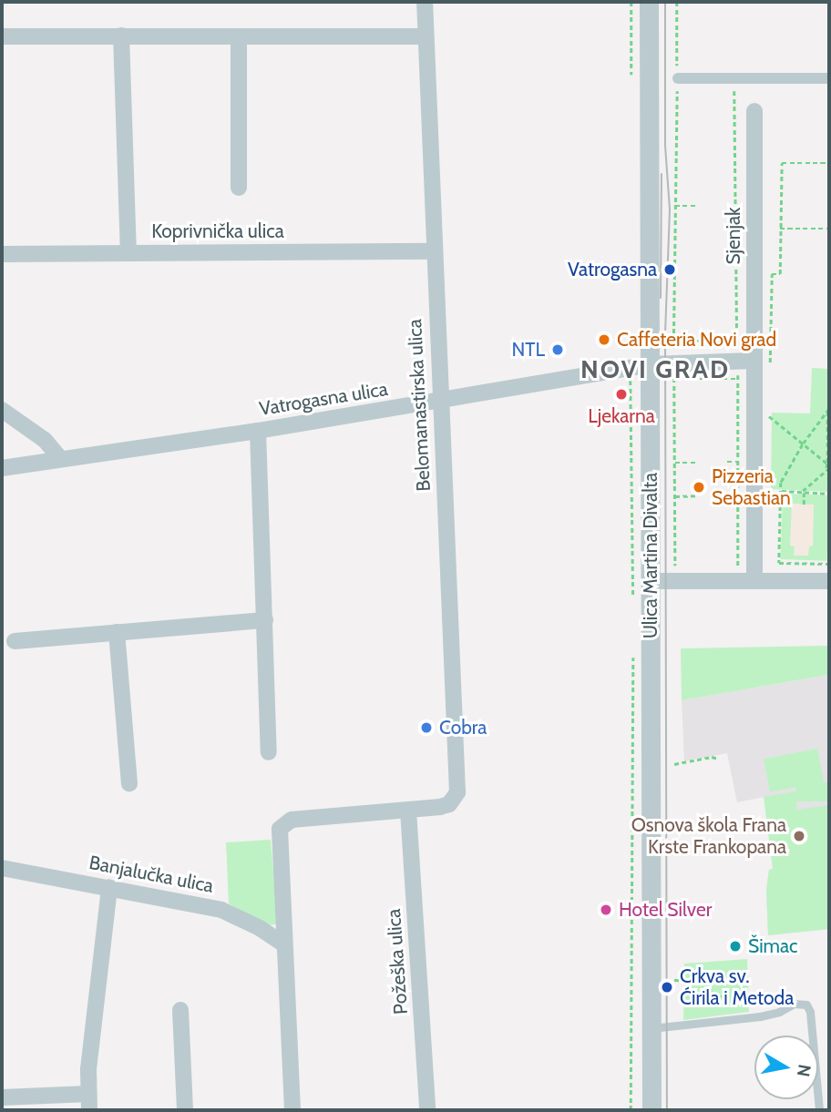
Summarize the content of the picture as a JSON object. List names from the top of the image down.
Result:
{
  "streets": {
    "street": [
      "Koprivnička ulica",
      "Sjenjak",
      "Vatrogasna ulica",
      "Belomanastirska ulica",
      "Ulica Martina Divalta",
      "Banjalučka ulica",
      "Požeška ulica"
    ]
  },
  "crossings": [
    ["Koprivnička ulica", "Belomanastirska ulica"],
    ["Vatrogasna ulica", "Belomanastirska ulica"],
    ["Vatrogasna ulica", "Ulica Martina Divalta"],
    ["Belomanastirska ulica", "Požeška ulica"]
  ],
  "districts": ["NOVI GRAD"],
  "places": [
    "Vatrogasna",
    "Caffeteria Novi grad",
    "NTL",
    "Ljekarna",
    "Pizzeria Sebastian",
    "Cobra",
    "Osnova škola Frana Krste Frankopana",
    "Hotel Silver",
    "Šimac",
    "Crkva sv. Ćirila i Metoda"
  ],
  "north": "right"
}
